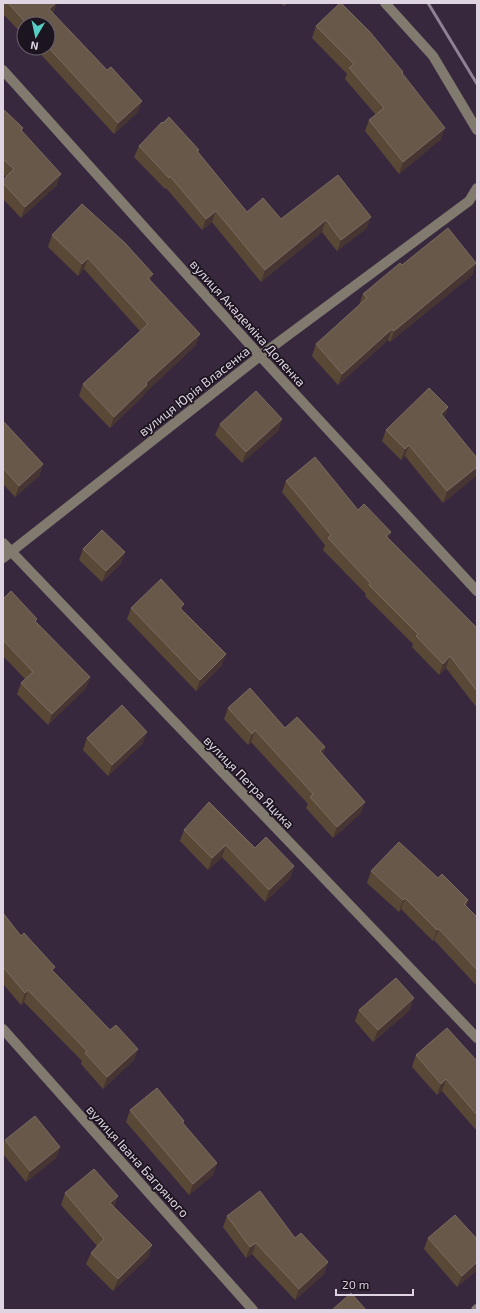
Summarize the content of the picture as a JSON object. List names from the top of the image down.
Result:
{
  "streets": {
    "street": [
      "вулиця Академіка Доленка",
      "вулиця Юрія Власенка",
      "вулиця Петра Яцика",
      "вулиця Івана Багряного"
    ]
  },
  "crossings": [
    ["вулиця Академіка Доленка", "вулиця Юрія Власенка"],
    ["вулиця Юрія Власенка", "вулиця Петра Яцика"]
  ],
  "scale_bar": "20 m",
  "north": "bottom"
}
